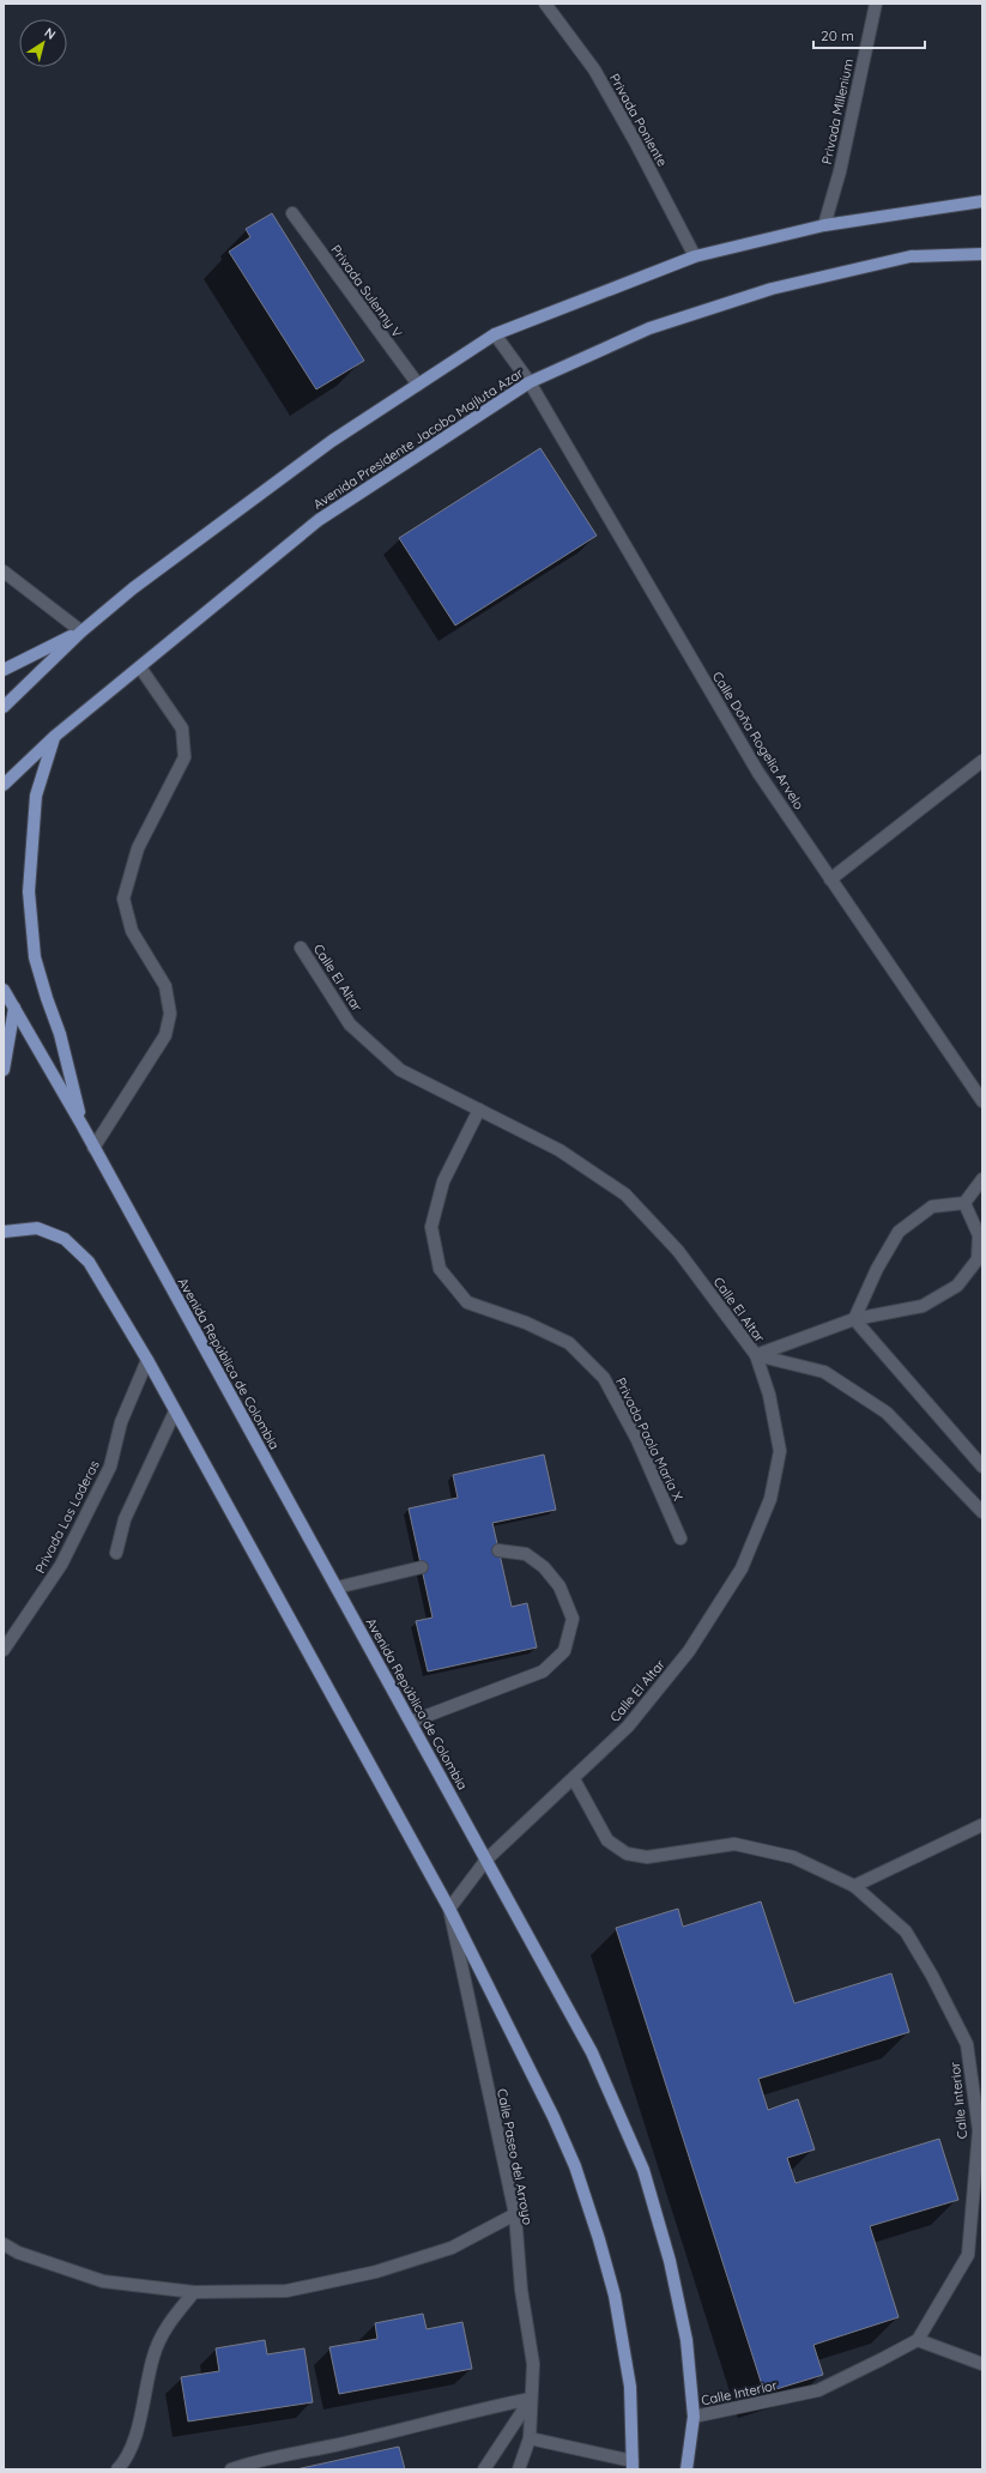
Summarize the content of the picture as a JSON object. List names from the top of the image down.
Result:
{
  "streets": {
    "main road": ["Avenida Presidente Jacobo Majluta Azar", "Avenida República de Colombia"],
    "street": [
      "Privada Millenium",
      "Privada Poniente",
      "Privada Sulenny V",
      "Calle Doña Rogelia Arvelo",
      "Calle El Altar",
      "Privada Paola María X",
      "Privada Las Laderas",
      "Calle Interior",
      "Calle Paseo del Arroyo"
    ]
  },
  "crossings": [
    ["Avenida Presidente Jacobo Majluta Azar", "Calle Doña Rogelia Arvelo"],
    ["Calle El Altar", "Avenida República de Colombia"],
    ["Calle El Altar", "Privada Paola María X"],
    ["Calle El Altar", "Calle Interior"],
    ["Calle El Altar", "Calle Paseo del Arroyo"],
    ["Avenida República de Colombia", "Calle Interior"]
  ],
  "scale_bar": "20 m",
  "north": "top right"
}
